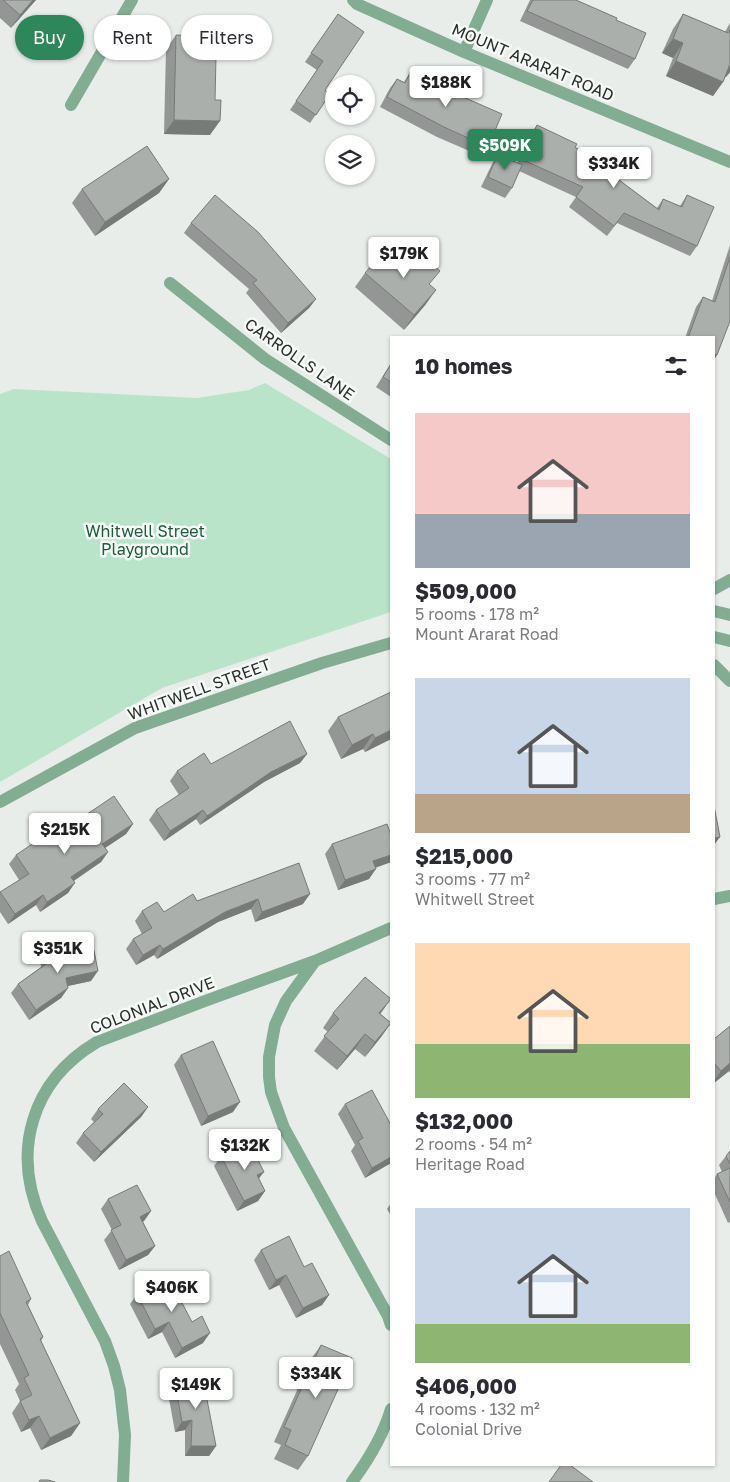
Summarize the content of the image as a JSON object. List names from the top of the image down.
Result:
{
  "streets": {
    "street": [
      "MOUNT ARARAT ROAD",
      "CARROLLS LANE",
      "WHITWELL STREET",
      "COLONIAL DRIVE"
    ]
  },
  "parks": ["Whitwell Street Playground"],
  "page": {
    "chip": ["Buy", "Rent", "Filters"],
    "price": [
      "$188K",
      "$509K",
      "$334K",
      "$179K",
      "$215K",
      "$351K",
      "$132K",
      "$406K",
      "$334K",
      "$149K"
    ],
    "heading": "10 homes",
    "list": [
      {
        "name": "$509,000",
        "note": "5 rooms · 178 m² · Mount Ararat Road"
      },
      {
        "name": "$215,000",
        "note": "3 rooms · 77 m² · Whitwell Street"
      },
      {
        "name": "$132,000",
        "note": "2 rooms · 54 m² · Heritage Road"
      },
      {
        "name": "$406,000",
        "note": "4 rooms · 132 m² · Colonial Drive"
      }
    ]
  }
}
